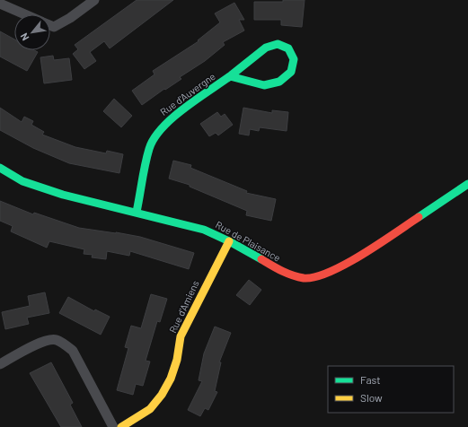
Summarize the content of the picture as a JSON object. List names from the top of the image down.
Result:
{
  "streets": {
    "street": ["Rue d'Auvergne", "Rue de Plaisance", "Rue d'Amiens"]
  },
  "crossings": [
    ["Rue d'Auvergne", "Rue de Plaisance"],
    ["Rue de Plaisance", "Rue d'Amiens"]
  ],
  "legend": ["Fast", "Slow"],
  "north": "bottom left"
}
